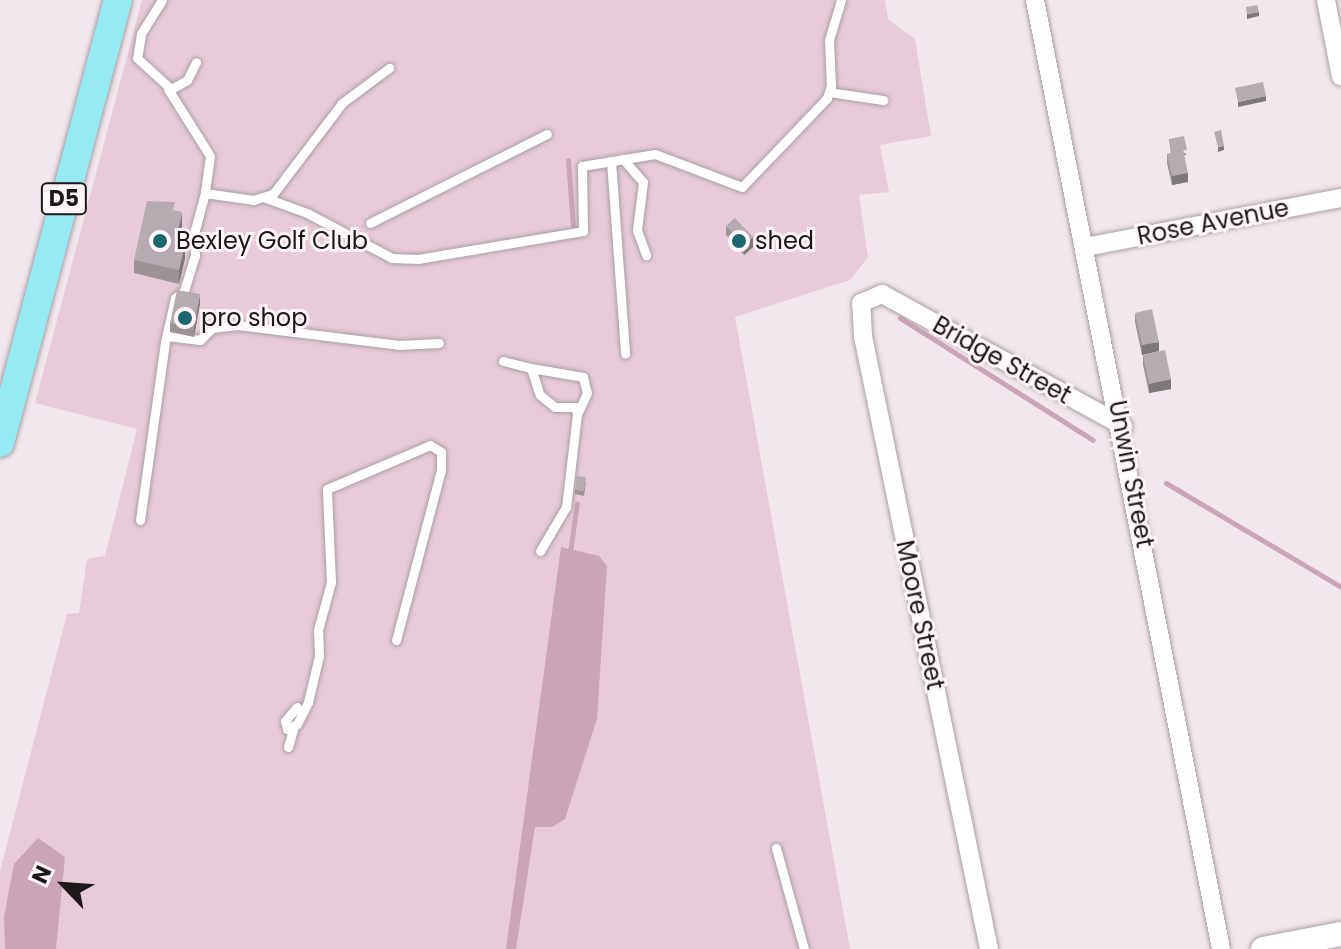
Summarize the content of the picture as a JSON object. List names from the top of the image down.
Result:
{
  "streets": {
    "main road": ["D5"],
    "street": [
      "Rose Avenue",
      "Bridge Street",
      "Unwin Street",
      "Moore Street"
    ]
  },
  "crossings": [
    ["Rose Avenue", "Unwin Street"],
    ["Bridge Street", "Unwin Street"],
    ["Bridge Street", "Moore Street"]
  ],
  "places": ["Bexley Golf Club", "shed", "pro shop"],
  "north": "top left"
}
